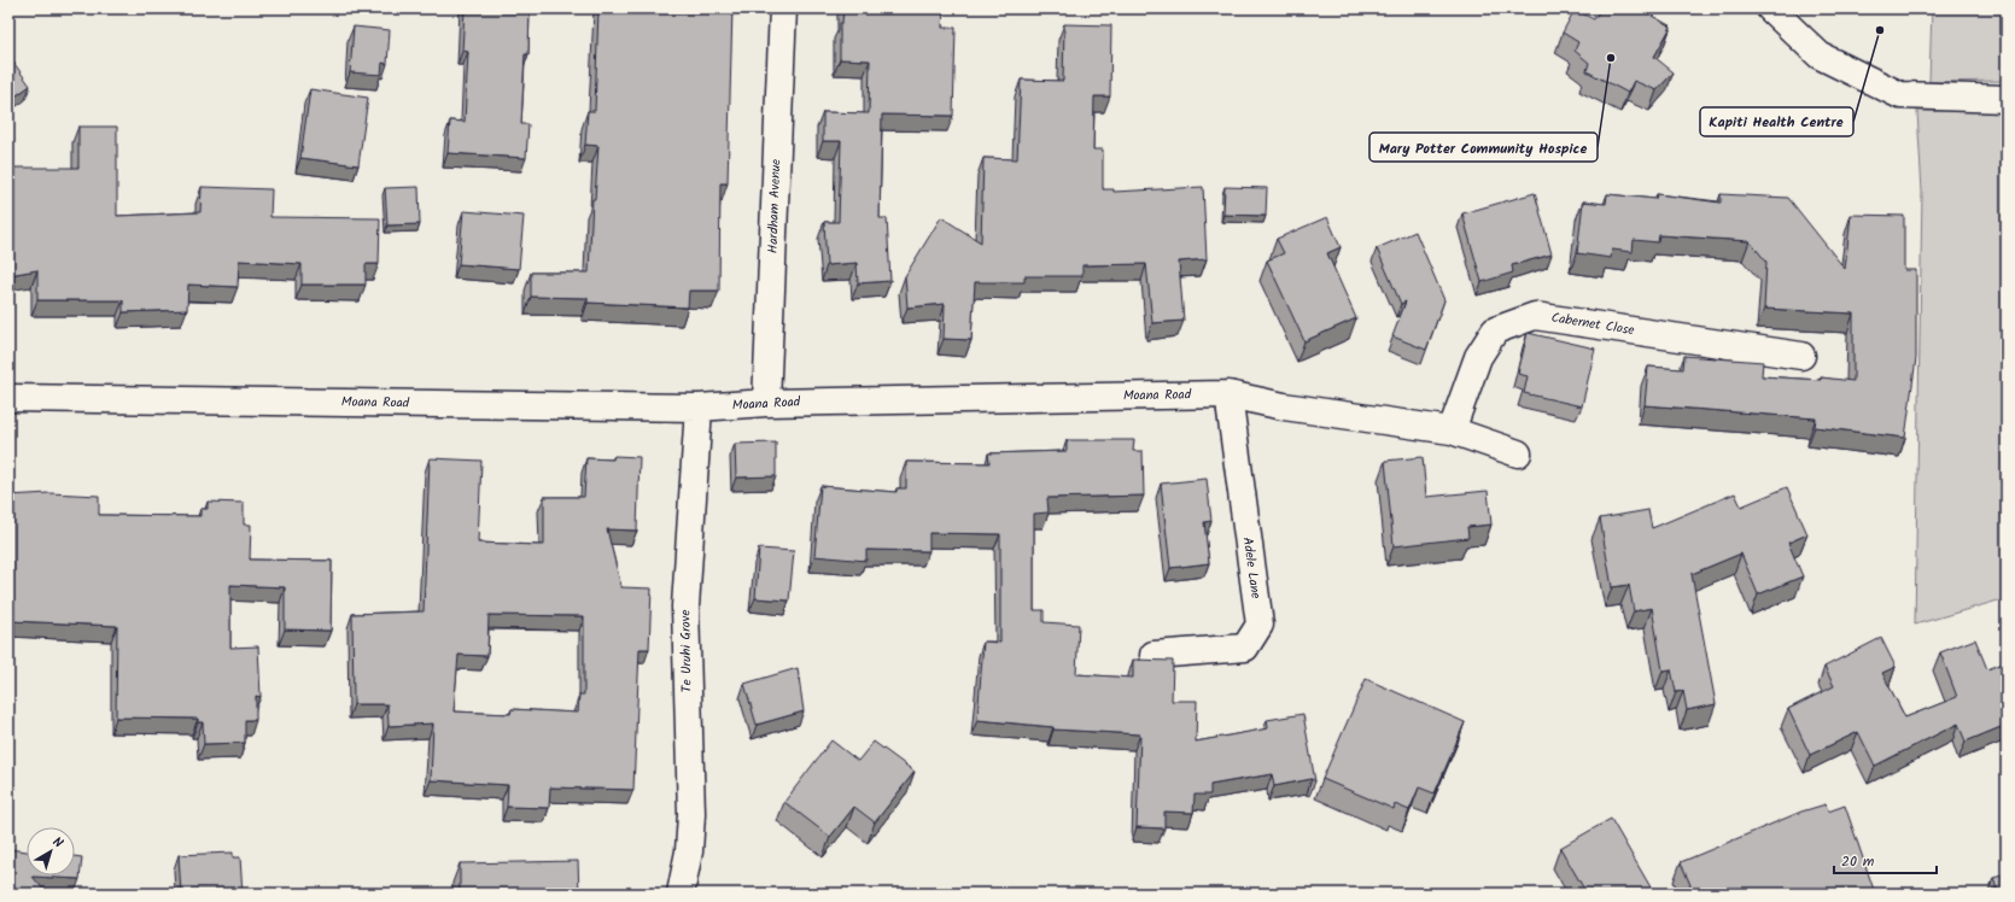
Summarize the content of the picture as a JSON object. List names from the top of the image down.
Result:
{
  "streets": {
    "street": [
      "Hardham Avenue",
      "Cabernet Close",
      "Moana Road",
      "Adele Lane",
      "Te Uruhi Grove"
    ]
  },
  "crossings": [
    ["Hardham Avenue", "Moana Road"],
    ["Cabernet Close", "Moana Road"],
    ["Moana Road", "Adele Lane"],
    ["Moana Road", "Te Uruhi Grove"]
  ],
  "places": ["Kapiti Health Centre", "Mary Potter Community Hospice"],
  "scale_bar": "20 m",
  "north": "top right"
}
